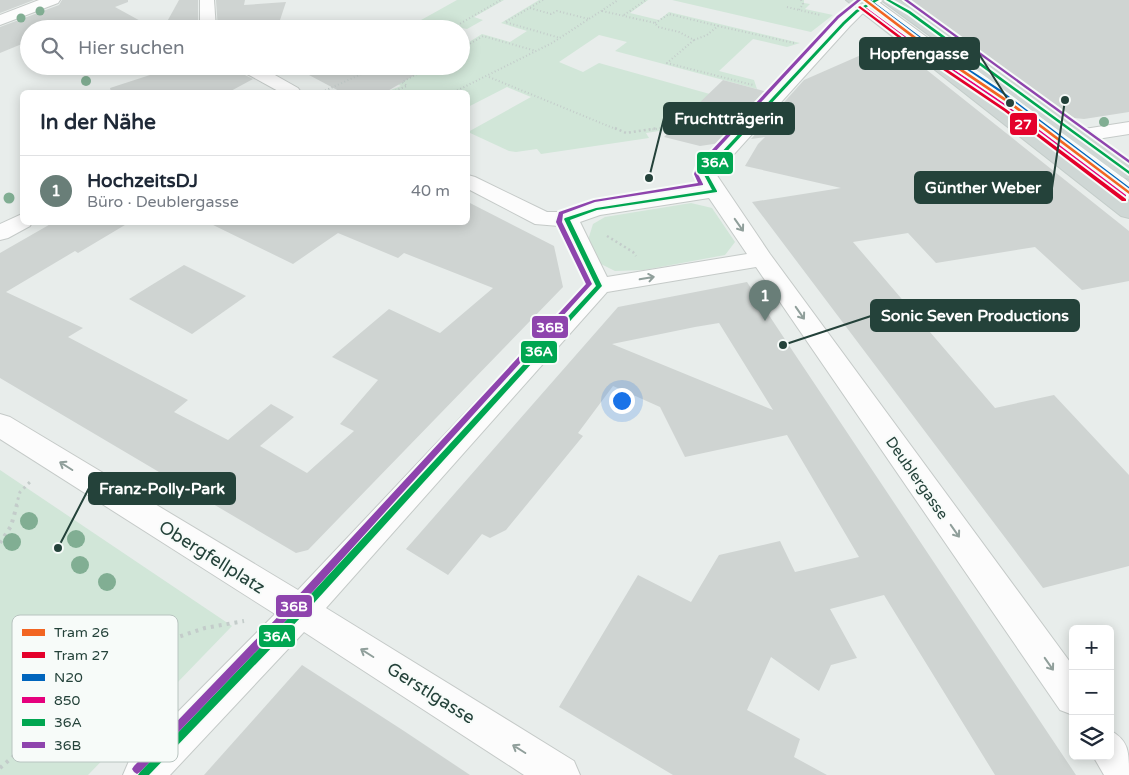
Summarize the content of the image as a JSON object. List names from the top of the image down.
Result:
{
  "streets": {
    "street": ["Deublergasse", "Obergfellplatz", "Gerstlgasse"]
  },
  "crossings": [
    ["Obergfellplatz", "Gerstlgasse"]
  ],
  "one_way": ["Deublergasse", "Obergfellplatz", "Gerstlgasse"],
  "places": [
    "Günther Weber",
    "Hopfengasse",
    "Fruchtträgerin",
    "Sonic Seven Productions",
    "Franz-Polly-Park"
  ],
  "lines": [
    "tram line 26",
    "transit line N20",
    "transit line 36A",
    "transit line 36B",
    "tram line 27",
    "transit line 850"
  ],
  "legend": [
    "Tram 26",
    "Tram 27",
    "N20",
    "850",
    "36A",
    "36B"
  ],
  "page": {
    "search": "Hier suchen",
    "heading": "In der Nähe",
    "list": [
      {
        "mark": "1",
        "name": "HochzeitsDJ",
        "note": "Büro · Deublergasse",
        "value": "40 m"
      }
    ],
    "pins": "1",
    "map_buttons": ["+", "−"]
  }
}
